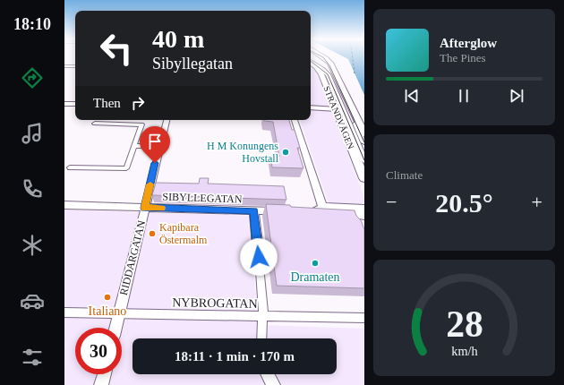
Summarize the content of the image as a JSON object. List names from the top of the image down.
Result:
{
  "streets": {
    "street": [
      "STRANDVÄGEN",
      "SIBYLLEGATAN",
      "RIDDARGATAN",
      "NYBROGATAN"
    ]
  },
  "crossings": [
    ["SIBYLLEGATAN", "RIDDARGATAN"],
    ["RIDDARGATAN", "NYBROGATAN"]
  ],
  "places": [
    "H M Konungens Hovstall",
    "Kapibara Östermalm",
    "Dramaten",
    "Italiano"
  ],
  "page": {
    "tabs": "18:10",
    "turn": ["40 m", "Sibyllegatan"],
    "song": ["Afterglow", "The Pines"],
    "then": "Then",
    "tile": "Climate",
    "heat": ["−", "20.5°", "+"],
    "limit": "30",
    "trip": "18:11 · 1 min · 170 m",
    "gauge": ["28", "km/h"]
  }
}
